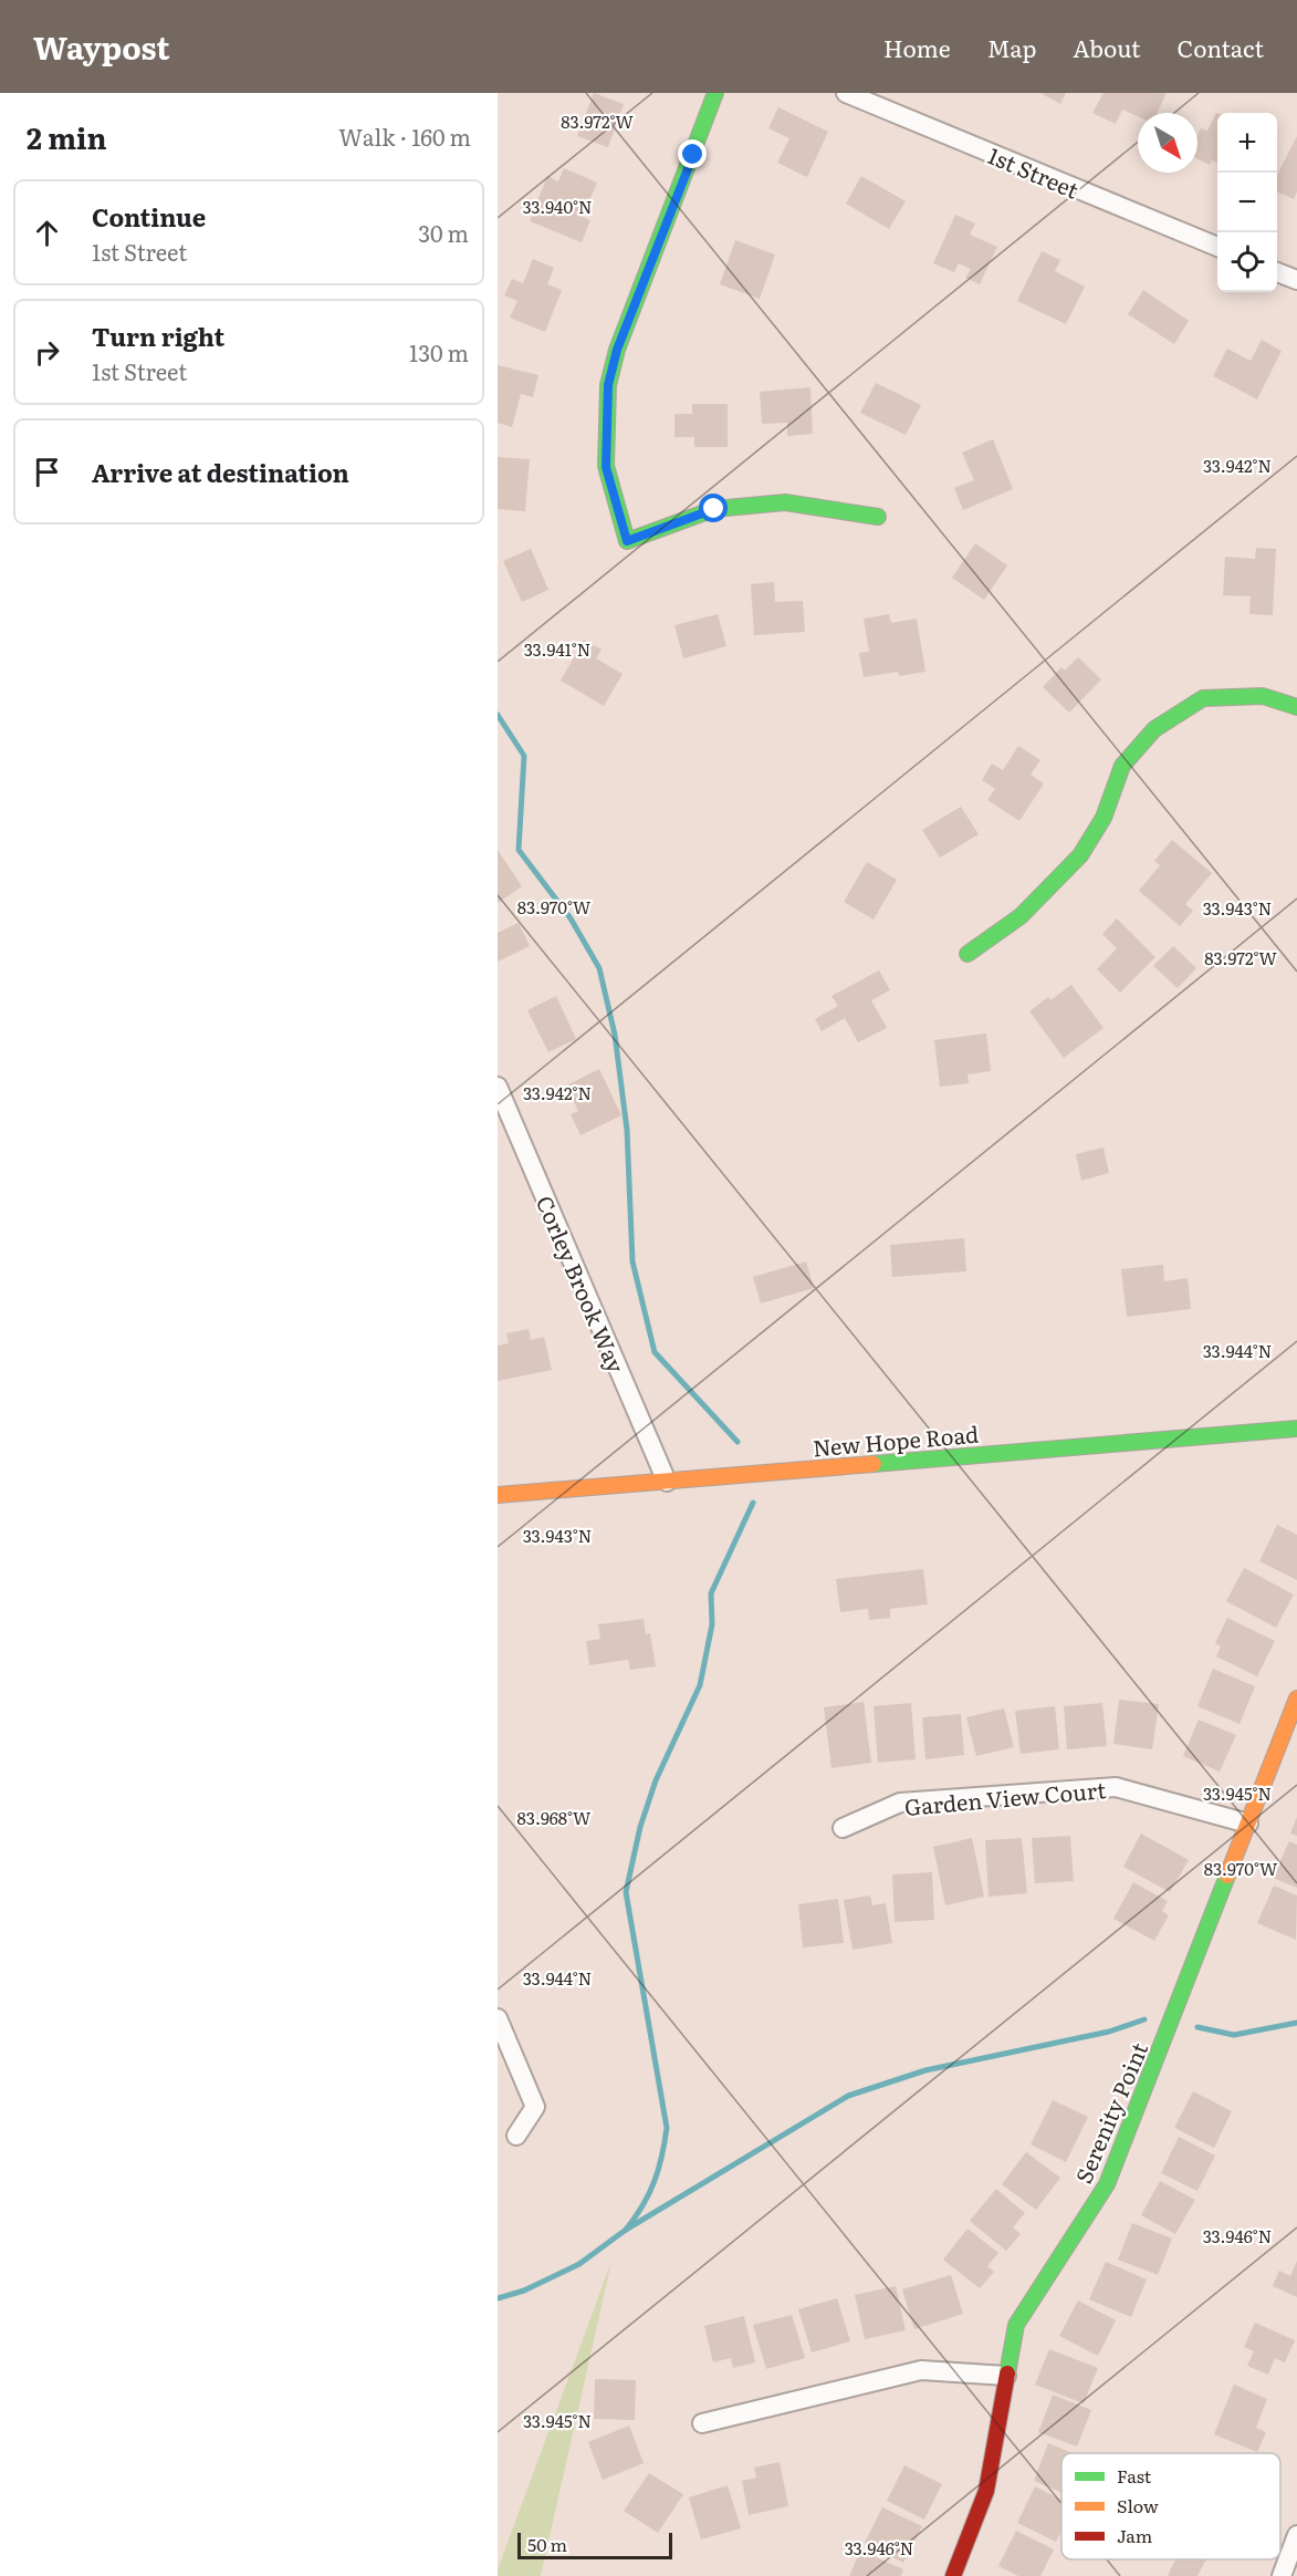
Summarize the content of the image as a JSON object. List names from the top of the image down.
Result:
{
  "streets": {
    "street": [
      "1st Street",
      "Corley Brook Way",
      "New Hope Road",
      "Garden View Court",
      "Serenity Point"
    ]
  },
  "crossings": [
    ["Corley Brook Way", "New Hope Road"],
    ["Garden View Court", "Serenity Point"]
  ],
  "legend": ["Fast", "Slow", "Jam"],
  "scale_bar": "50 m",
  "north": "bottom right",
  "page": {
    "header": "Waypost",
    "nav": [
      "Home",
      "Map",
      "About",
      "Contact"
    ],
    "heading": ["2 min", "Walk · 160 m"],
    "map_buttons": ["+", "−"],
    "list": [
      ["Continue", "1st Street", "30 m"],
      ["Turn right", "1st Street", "130 m"],
      "Arrive at destination"
    ],
    "scale": "50 m"
  },
  "coordinates": [
    "83.972°W",
    "33.940°N",
    "33.942°N",
    "33.941°N",
    "83.970°W",
    "33.943°N",
    "33.944°N",
    "33.945°N",
    "83.968°W",
    "33.946°N"
  ]
}
